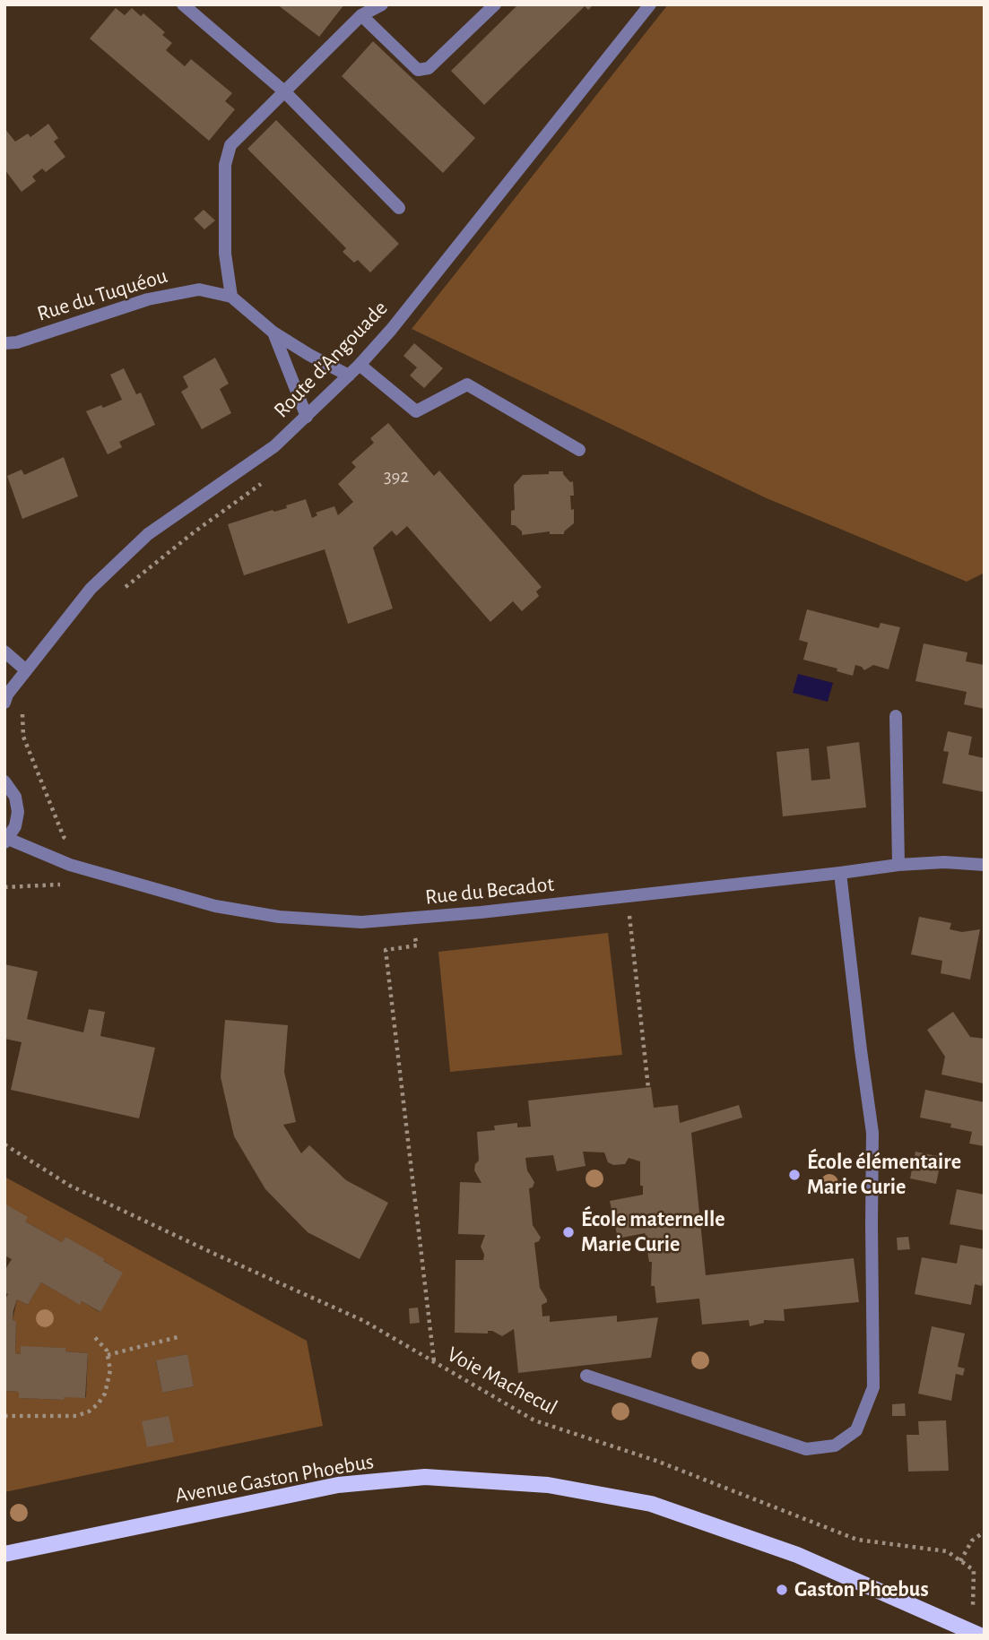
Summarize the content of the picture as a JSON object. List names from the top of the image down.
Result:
{
  "streets": {
    "main road": ["Avenue Gaston Phoebus"],
    "street": ["Rue du Tuquéou", "Route d'Angouade", "Rue du Becadot"],
    "path": ["Voie Machecul"]
  },
  "crossings": [
    ["Rue du Tuquéou", "Route d'Angouade"]
  ],
  "places": ["École élémentaire Marie Curie", "École maternelle Marie Curie", "Gaston Phœbus"],
  "house_numbers": ["392"]
}
